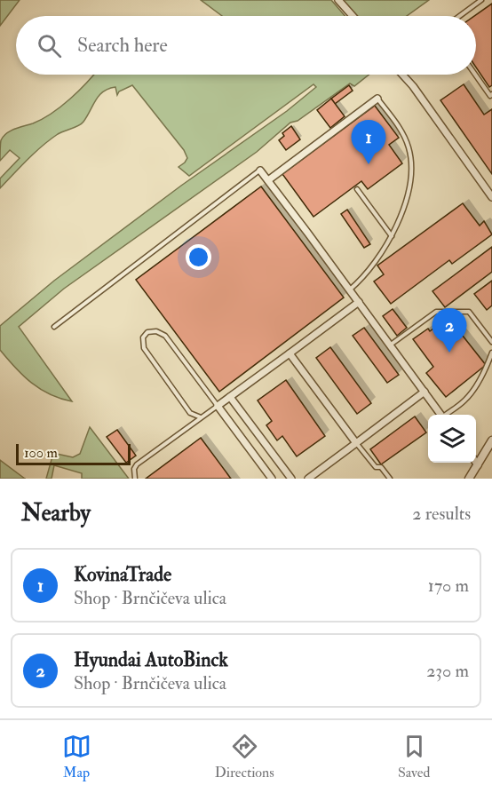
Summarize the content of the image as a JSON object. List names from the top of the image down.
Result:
{
  "scale_bar": "100 m",
  "page": {
    "search": "Search here",
    "pins": ["1", "2"],
    "scale": "100 m",
    "heading": ["Nearby", "2 results"],
    "list": [
      {
        "mark": "1",
        "name": "KovinaTrade",
        "note": "Shop · Brnčičeva ulica",
        "value": "170 m"
      },
      {
        "mark": "2",
        "name": "Hyundai AutoBinck",
        "note": "Shop · Brnčičeva ulica",
        "value": "230 m"
      }
    ],
    "nav": ["Map", "Directions", "Saved"]
  }
}
